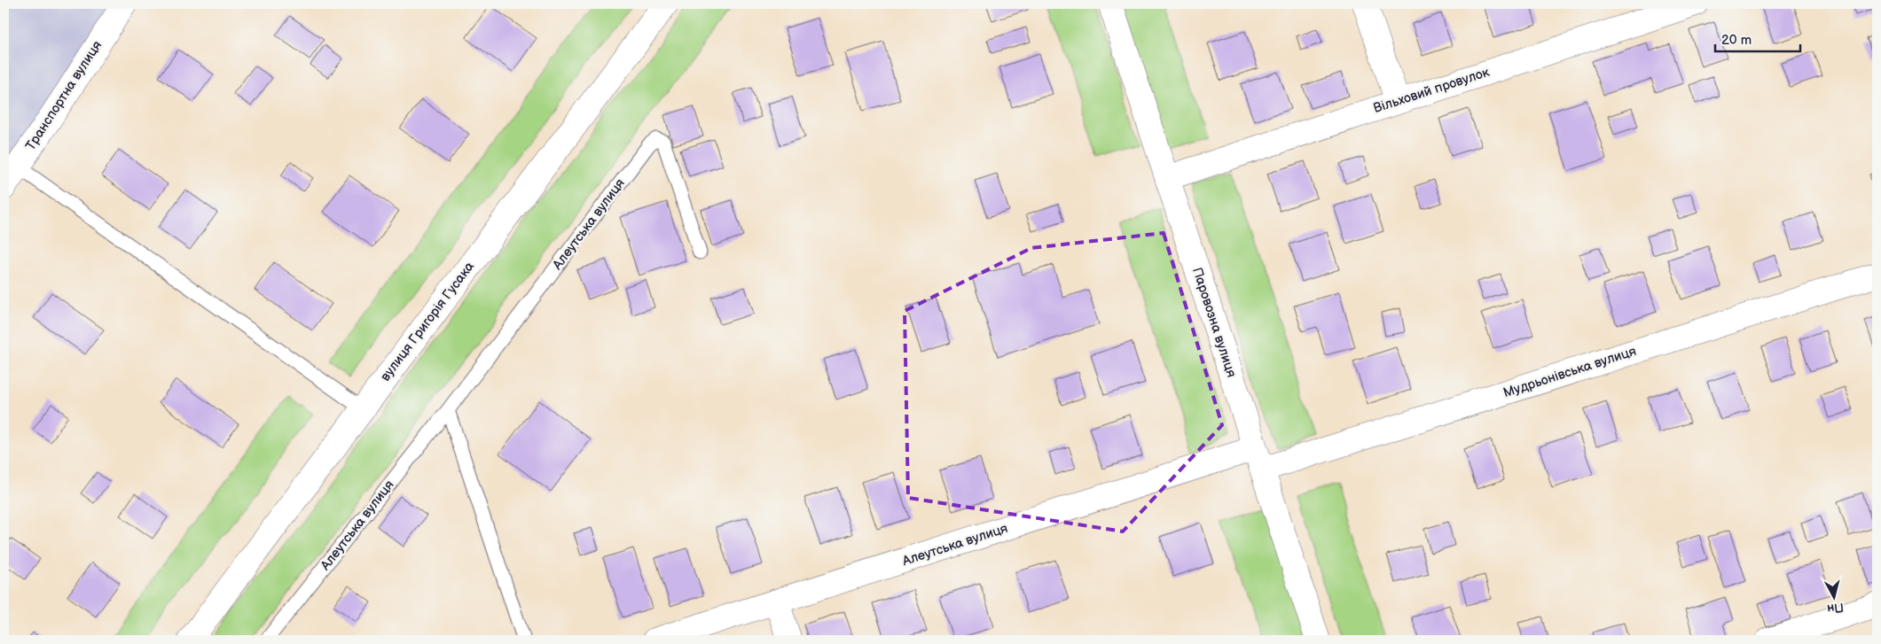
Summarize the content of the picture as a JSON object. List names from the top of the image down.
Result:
{
  "streets": {
    "street": [
      "Вільховий провулок",
      "Транспортна вулиця",
      "Алеутська вулиця",
      "вулиця Григорія Гусака",
      "Паровозна вулиця",
      "Мудрьонівська вулиця"
    ]
  },
  "crossings": [
    ["Вільховий провулок", "Паровозна вулиця"],
    ["Алеутська вулиця", "Паровозна вулиця"],
    ["Алеутська вулиця", "Мудрьонівська вулиця"],
    ["Паровозна вулиця", "Мудрьонівська вулиця"]
  ],
  "scale_bar": "20 m",
  "north": "bottom"
}
